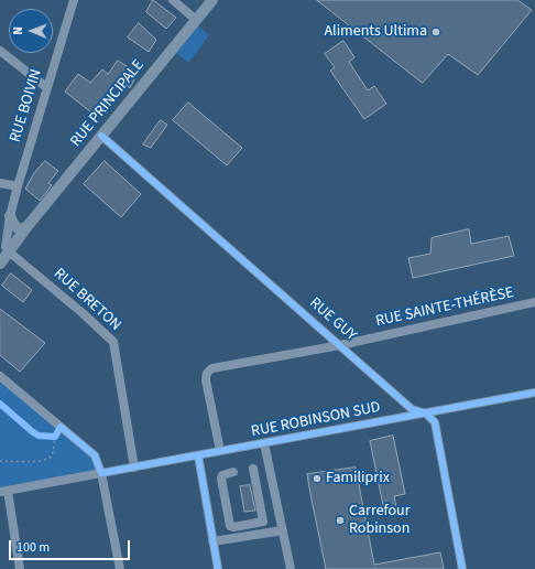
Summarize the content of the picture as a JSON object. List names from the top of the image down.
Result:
{
  "streets": {
    "main road": ["RUE PRINCIPALE"],
    "street": [
      "RUE BOIVIN",
      "RUE BRETON",
      "RUE SAINTE-THÉRÈSE",
      "RUE GUY",
      "RUE ROBINSON SUD"
    ]
  },
  "crossings": [
    ["RUE PRINCIPALE", "RUE BOIVIN"],
    ["RUE PRINCIPALE", "RUE BRETON"],
    ["RUE PRINCIPALE", "RUE GUY"],
    ["RUE BOIVIN", "RUE BRETON"],
    ["RUE BRETON", "RUE ROBINSON SUD"],
    ["RUE SAINTE-THÉRÈSE", "RUE GUY"],
    ["RUE SAINTE-THÉRÈSE", "RUE ROBINSON SUD"],
    ["RUE GUY", "RUE ROBINSON SUD"]
  ],
  "places": ["Aliments Ultima", "Familiprix", "Carrefour Robinson"],
  "scale_bar": "100 m",
  "north": "left"
}
